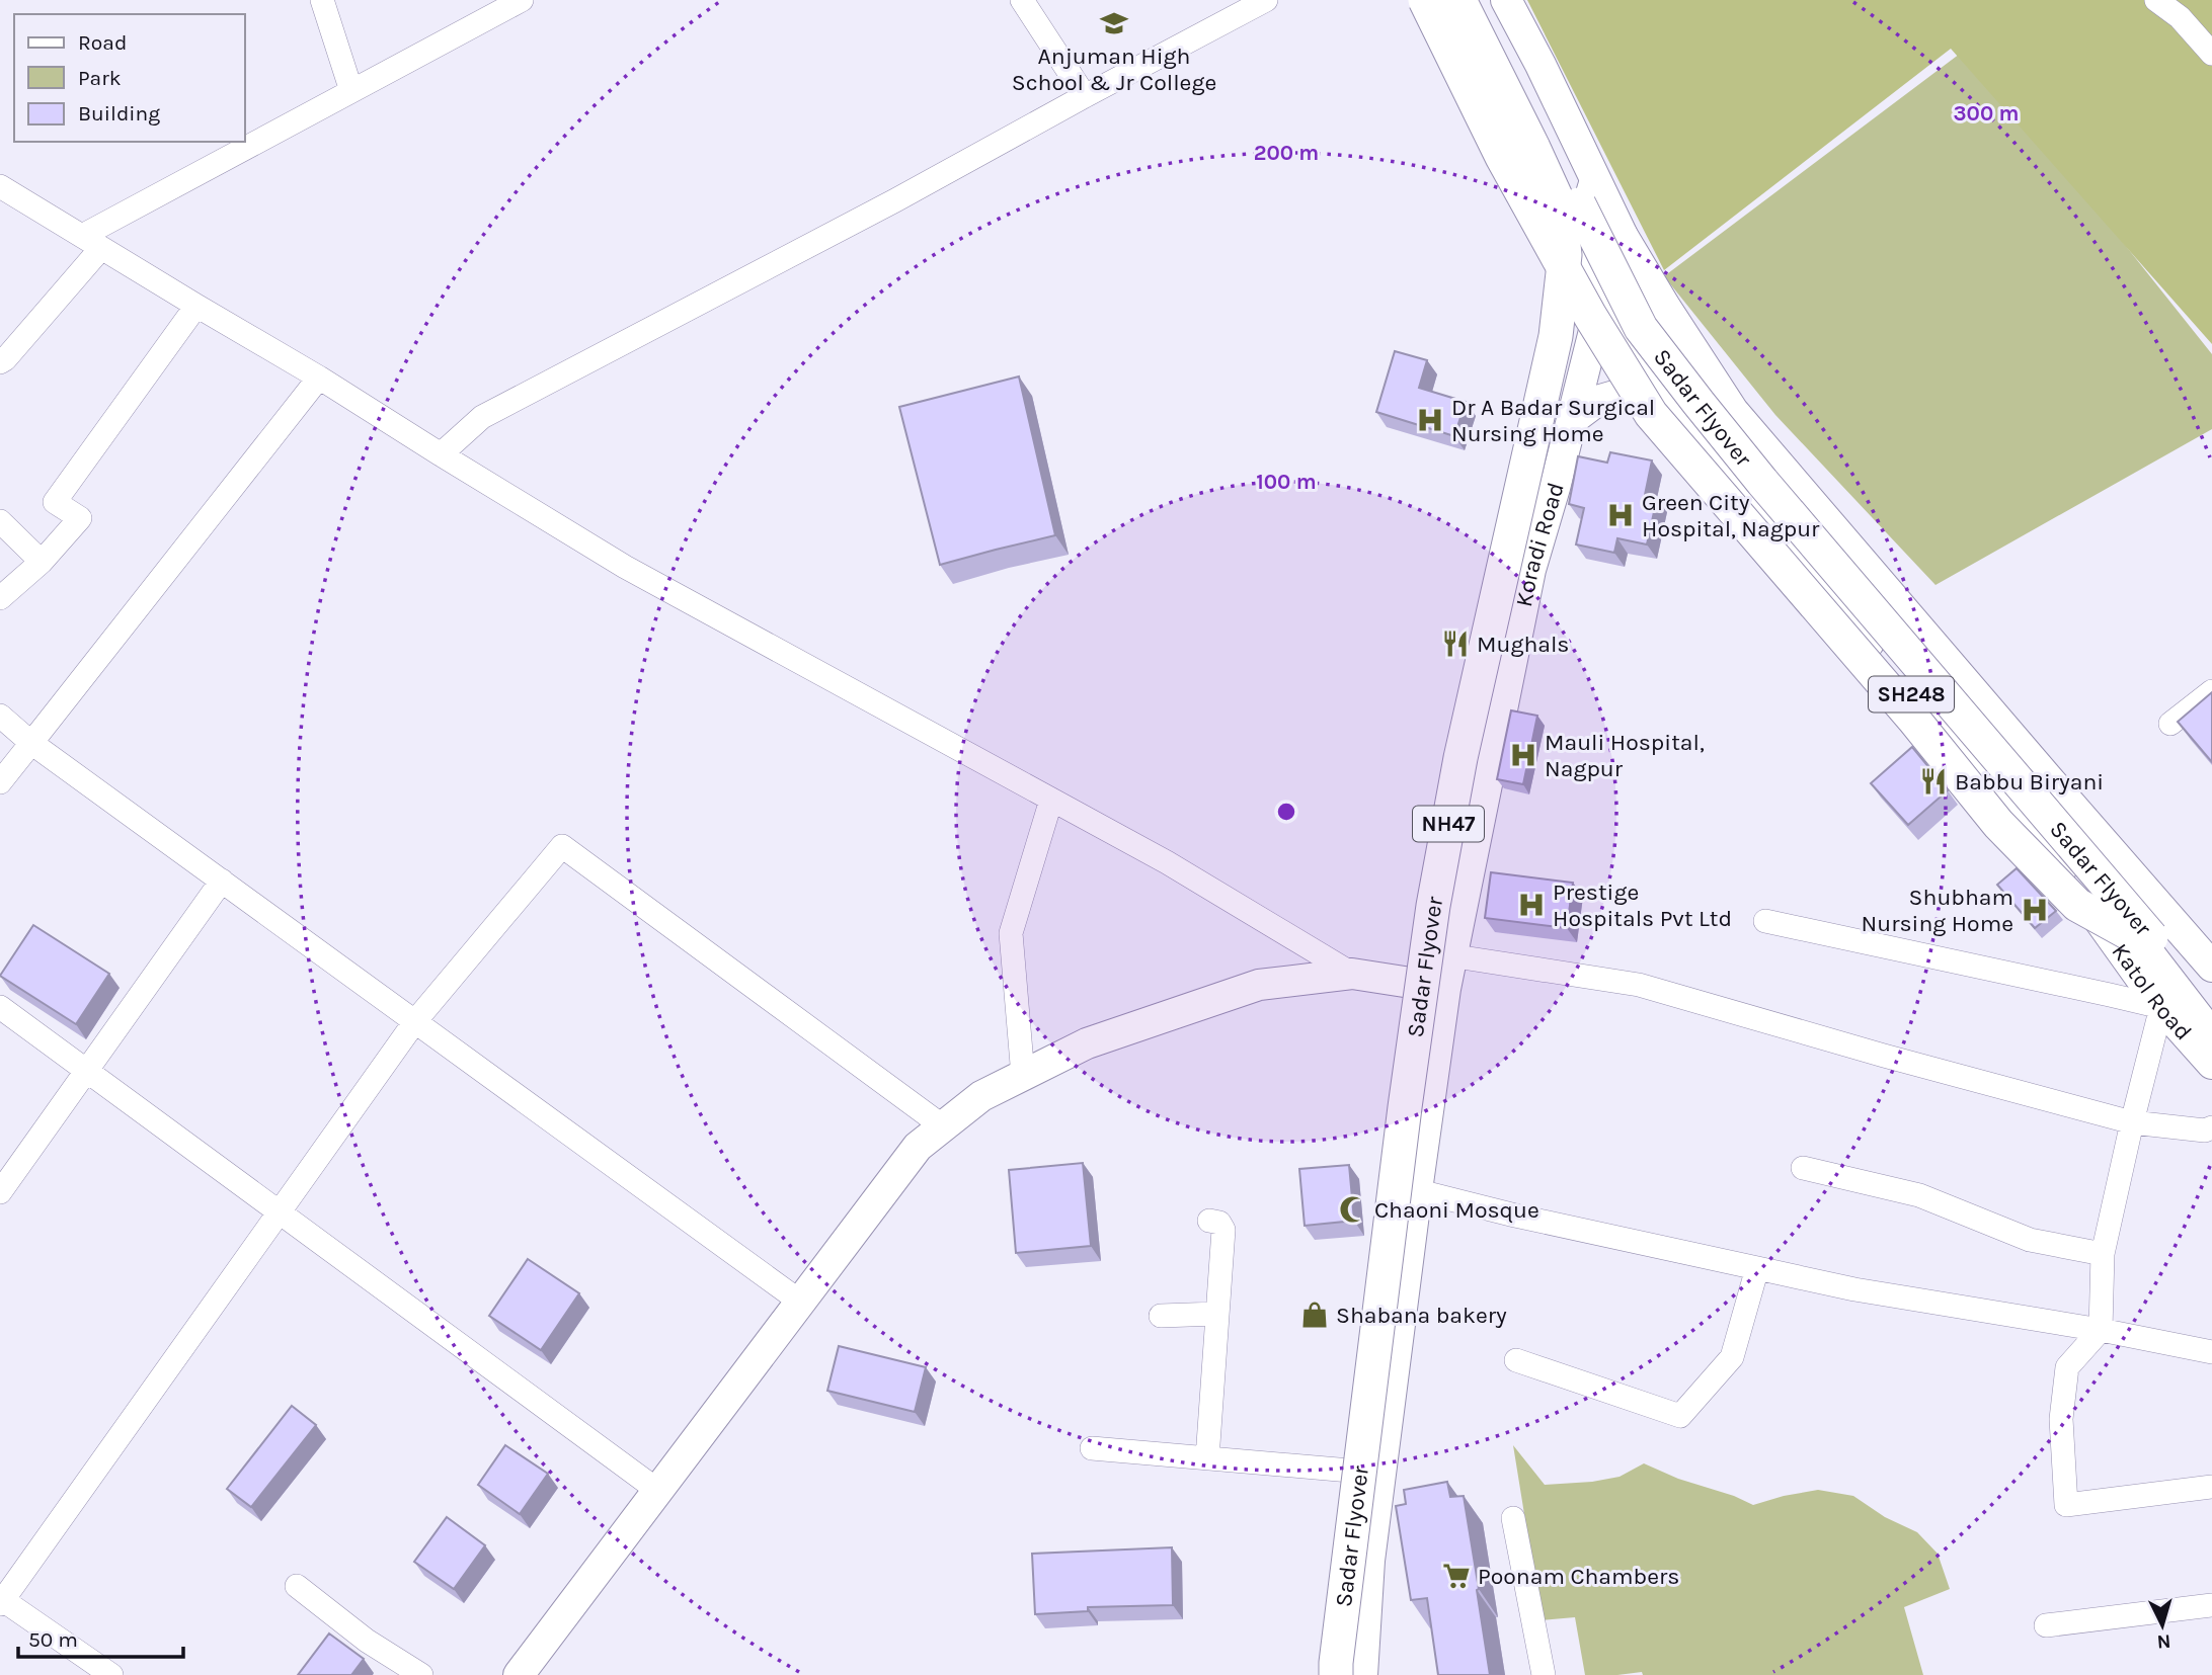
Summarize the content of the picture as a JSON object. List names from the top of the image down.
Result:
{
  "streets": {
    "highway": ["Sadar Flyover", "NH47"],
    "main road": ["Koradi Road", "SH248", "Katol Road"]
  },
  "crossings": [
    ["Sadar Flyover", "Koradi Road"],
    ["Koradi Road", "SH248"],
    ["Koradi Road", "Katol Road"]
  ],
  "places": {
    "school or university": ["Anjuman High School & Jr College"],
    "hospital": [
      "Dr A Badar Surgical Nursing Home",
      "Green City Hospital, Nagpur",
      "Mauli Hospital, Nagpur",
      "Prestige Hospitals Pvt Ltd",
      "Shubham Nursing Home"
    ],
    "restaurant": ["Mughals", "Babbu Biryani"],
    "mosque": ["Chaoni Mosque"],
    "shop": ["Shabana bakery"],
    "supermarket": ["Poonam Chambers"]
  },
  "legend": ["Road", "Park", "Building"],
  "scale_bar": "50 m",
  "north": "bottom",
  "rings": ["300 m", "200 m", "100 m"]
}
